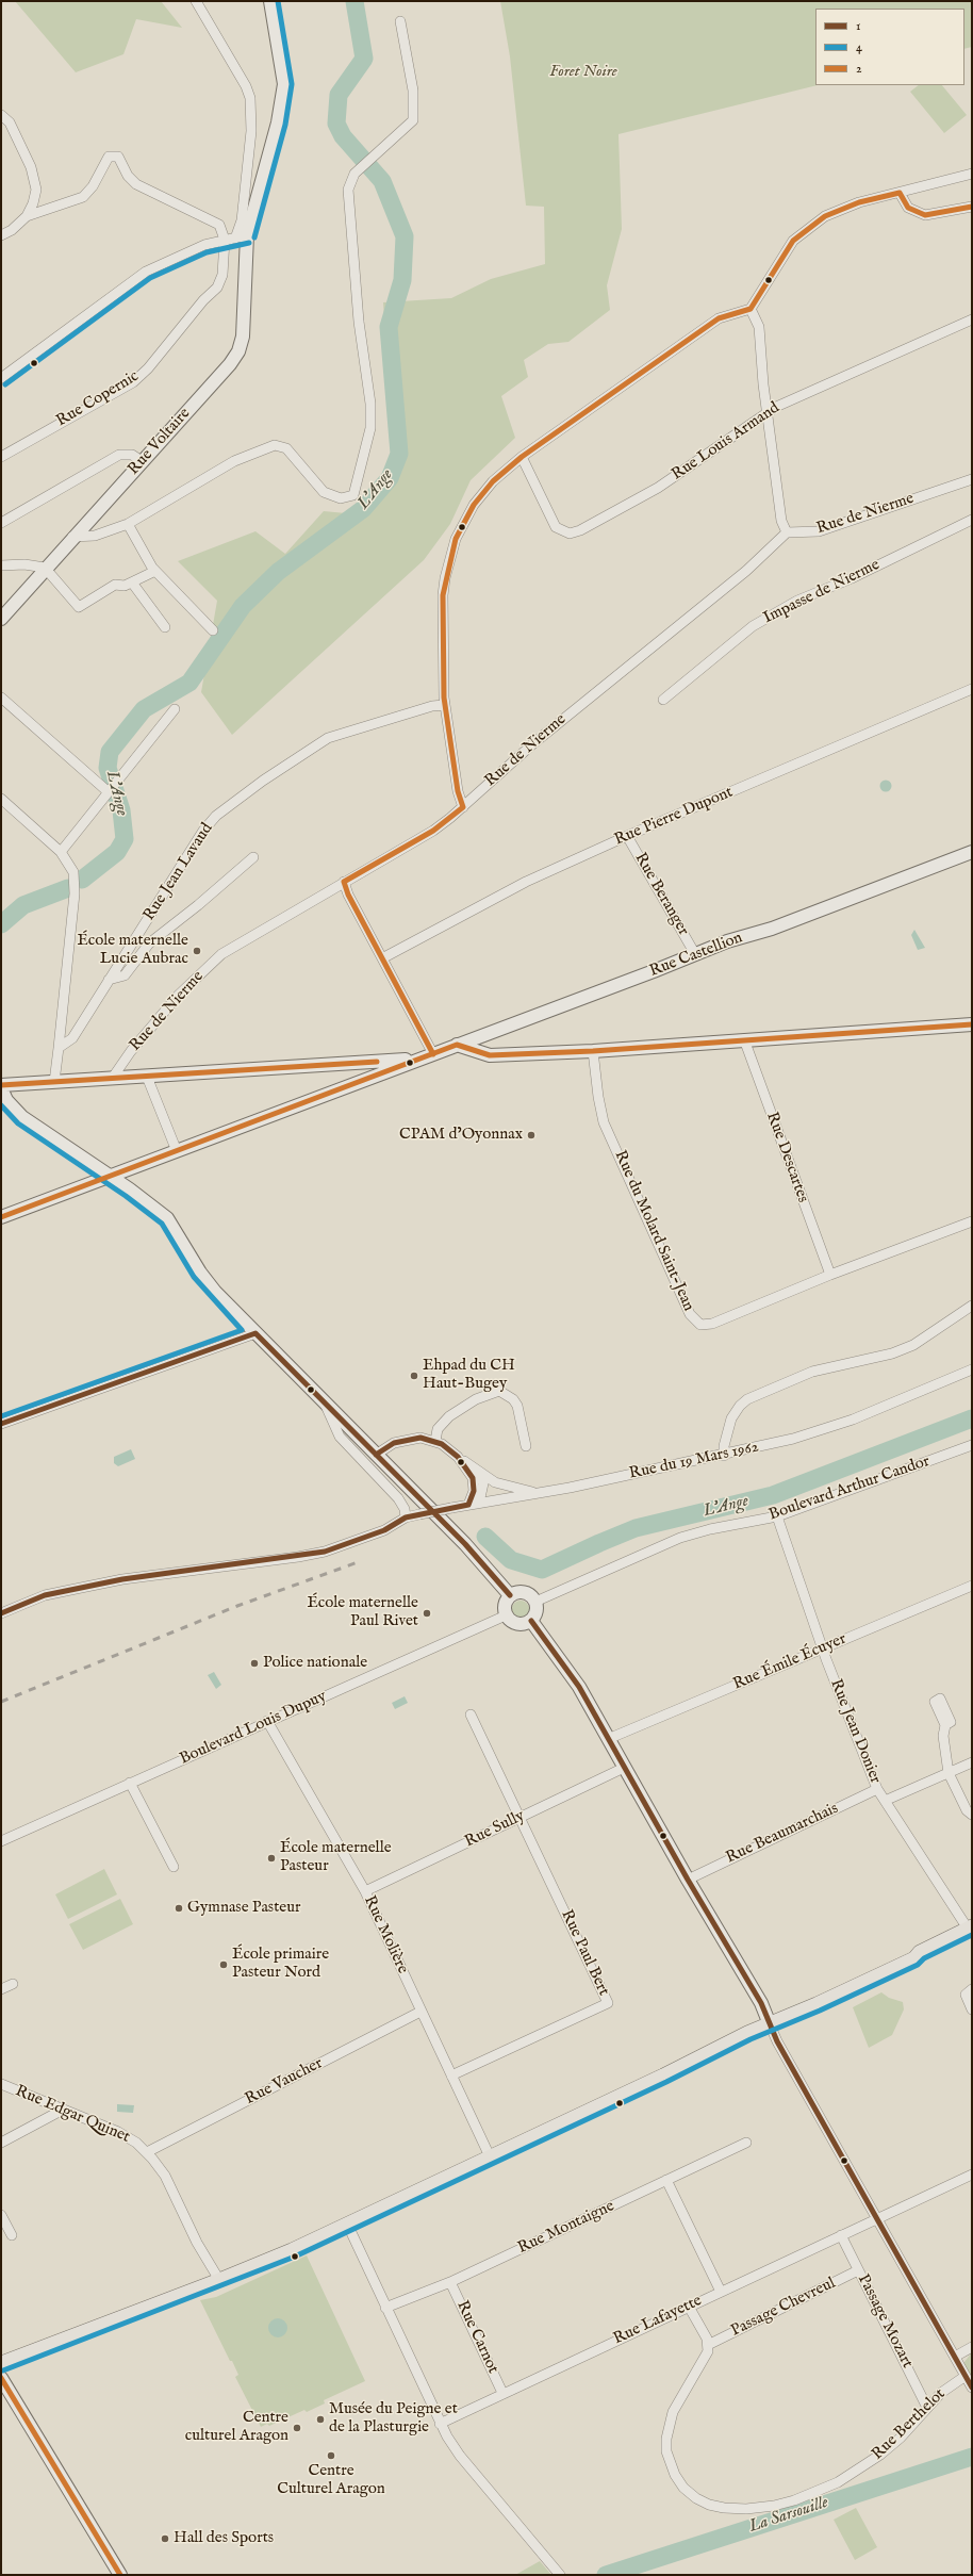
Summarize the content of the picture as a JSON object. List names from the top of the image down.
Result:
{
  "streets": {
    "main road": ["Rue Voltaire", "Rue Castellion"],
    "street": [
      "Rue Copernic",
      "Rue Louis Armand",
      "Rue de Nierme",
      "Impasse de Nierme",
      "Rue Pierre Dupont",
      "Rue Jean Lavaud",
      "Rue Beranger",
      "Rue Descartes",
      "Rue du Molard Saint-Jean",
      "Rue du 19 Mars 1962",
      "Boulevard Arthur Candor",
      "Rue Émile Écuyer",
      "Boulevard Louis Dupuy",
      "Rue Jean Donier",
      "Rue Sully",
      "Rue Beaumarchais",
      "Rue Molière",
      "Rue Paul Bert",
      "Rue Vaucher",
      "Rue Edgar Quinet",
      "Rue Montaigne",
      "Passage Chevreul",
      "Rue Lafayette",
      "Passage Mozart",
      "Rue Carnot",
      "Rue Berthelot"
    ]
  },
  "crossings": [
    ["Rue Pierre Dupont", "Rue Beranger"],
    ["Rue Beranger", "Rue Castellion"],
    ["Rue Descartes", "Rue du Molard Saint-Jean"],
    ["Boulevard Arthur Candor", "Boulevard Louis Dupuy"],
    ["Boulevard Arthur Candor", "Rue Jean Donier"],
    ["Rue Émile Écuyer", "Rue Jean Donier"],
    ["Boulevard Louis Dupuy", "Rue Molière"],
    ["Rue Jean Donier", "Rue Beaumarchais"],
    ["Rue Sully", "Rue Molière"],
    ["Rue Sully", "Rue Paul Bert"],
    ["Rue Molière", "Rue Paul Bert"],
    ["Rue Molière", "Rue Vaucher"],
    ["Rue Vaucher", "Rue Edgar Quinet"],
    ["Rue Montaigne", "Rue Carnot"],
    ["Passage Chevreul", "Passage Mozart"],
    ["Passage Chevreul", "Rue Berthelot"],
    ["Rue Lafayette", "Passage Mozart"],
    ["Rue Lafayette", "Rue Carnot"],
    ["Passage Mozart", "Rue Berthelot"]
  ],
  "water": ["L'Ange", "La Sarsouille"],
  "parks": ["Foret Noire"],
  "places": [
    "École maternelle Lucie Aubrac",
    "CPAM d’Oyonnax",
    "Ehpad du CH Haut-Bugey",
    "École maternelle Paul Rivet",
    "Police nationale",
    "École maternelle Pasteur",
    "Gymnase Pasteur",
    "École primaire Pasteur Nord",
    "Musée du Peigne et de la Plasturgie",
    "Centre culturel Aragon",
    "Centre Culturel Aragon",
    "Hall des Sports"
  ],
  "lines": ["transit line 4", "transit line 2", "transit line 1"],
  "legend": ["1", "4", "2"]
}
